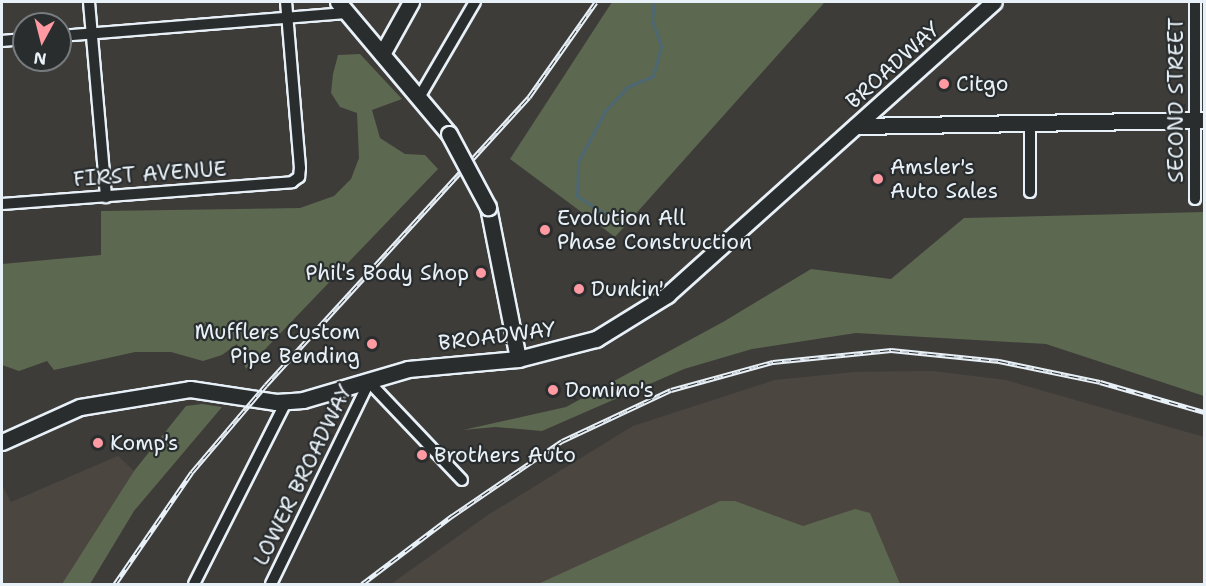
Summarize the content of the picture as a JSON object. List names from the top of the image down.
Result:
{
  "streets": {
    "main road": ["BROADWAY"],
    "street": ["SECOND STREET", "FIRST AVENUE", "LOWER BROADWAY"]
  },
  "crossings": [
    ["BROADWAY", "LOWER BROADWAY"]
  ],
  "places": [
    "Citgo",
    "Amsler's Auto Sales",
    "Evolution All Phase Construction",
    "Phil's Body Shop",
    "Dunkin'",
    "Mufflers Custom Pipe Bending",
    "Domino's",
    "Komp's",
    "Brothers Auto"
  ],
  "north": "bottom"
}
